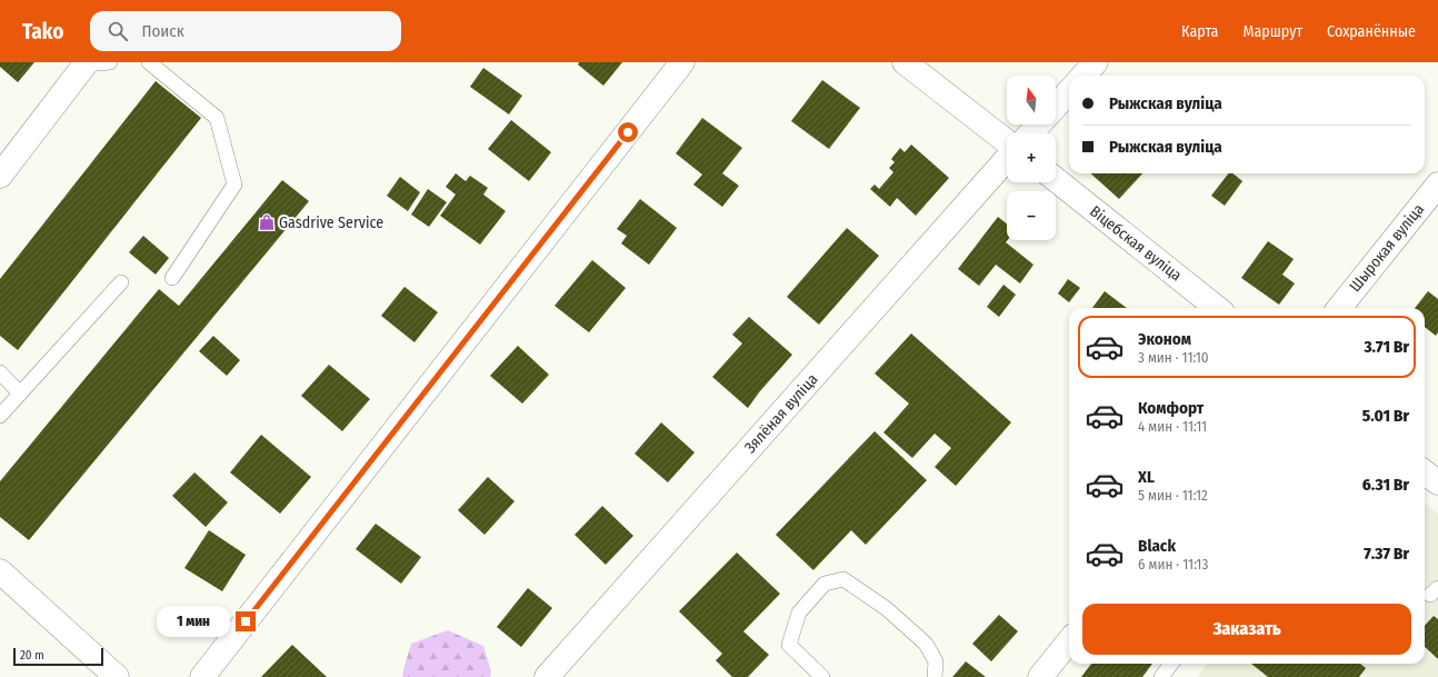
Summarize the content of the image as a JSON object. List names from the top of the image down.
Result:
{
  "streets": {
    "street": ["Віцебская вуліца", "Шырокая вуліца", "Зялёная вуліца"]
  },
  "places": {
    "shop": ["Gasdrive Service"]
  },
  "scale_bar": "20 m",
  "north": "top",
  "page": {
    "header": "Tako",
    "search": "Поиск",
    "nav": ["Карта", "Маршрут", "Сохранённые"],
    "map_buttons": ["+", "−"],
    "banner": ["Рыжская вуліца", "Рыжская вуліца"],
    "list": [
      {
        "name": "Эконом",
        "note": "3 мин · 11:10",
        "value": "3.71 Br"
      },
      {
        "name": "Комфорт",
        "note": "4 мин · 11:11",
        "value": "5.01 Br"
      },
      {
        "name": "XL",
        "note": "5 мин · 11:12",
        "value": "6.31 Br"
      },
      {
        "name": "Black",
        "note": "6 мин · 11:13",
        "value": "7.37 Br"
      }
    ],
    "buttons": "Заказать",
    "bubble": "1 мин",
    "scale": "20 m"
  }
}
